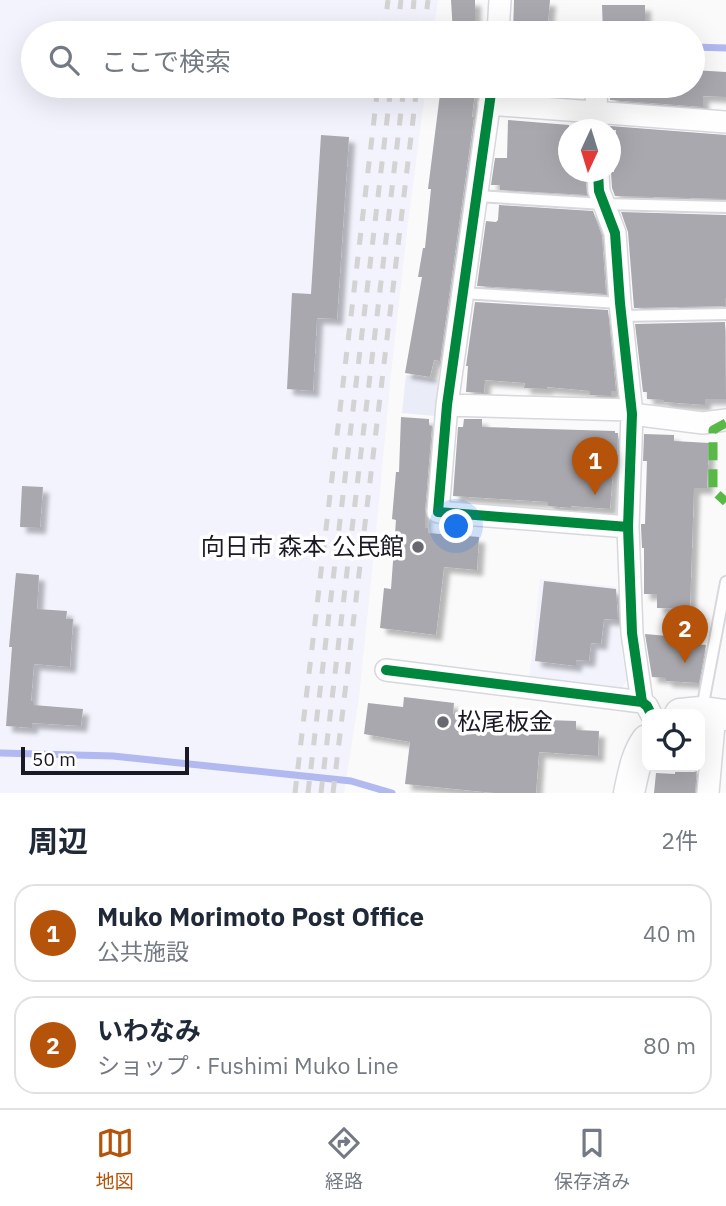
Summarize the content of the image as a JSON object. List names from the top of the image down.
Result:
{
  "places": ["向日市 森本 公民館", "松尾板金"],
  "scale_bar": "50 m",
  "north": "bottom",
  "page": {
    "search": "ここで検索",
    "pins": ["1", "2"],
    "scale": "50 m",
    "heading": ["周辺", "2件"],
    "list": [
      {
        "mark": "1",
        "name": "Muko Morimoto Post Office",
        "note": "公共施設",
        "value": "40 m"
      },
      {
        "mark": "2",
        "name": "いわなみ",
        "note": "ショップ · Fushimi Muko Line",
        "value": "80 m"
      }
    ],
    "nav": ["地図", "経路", "保存済み"]
  }
}
